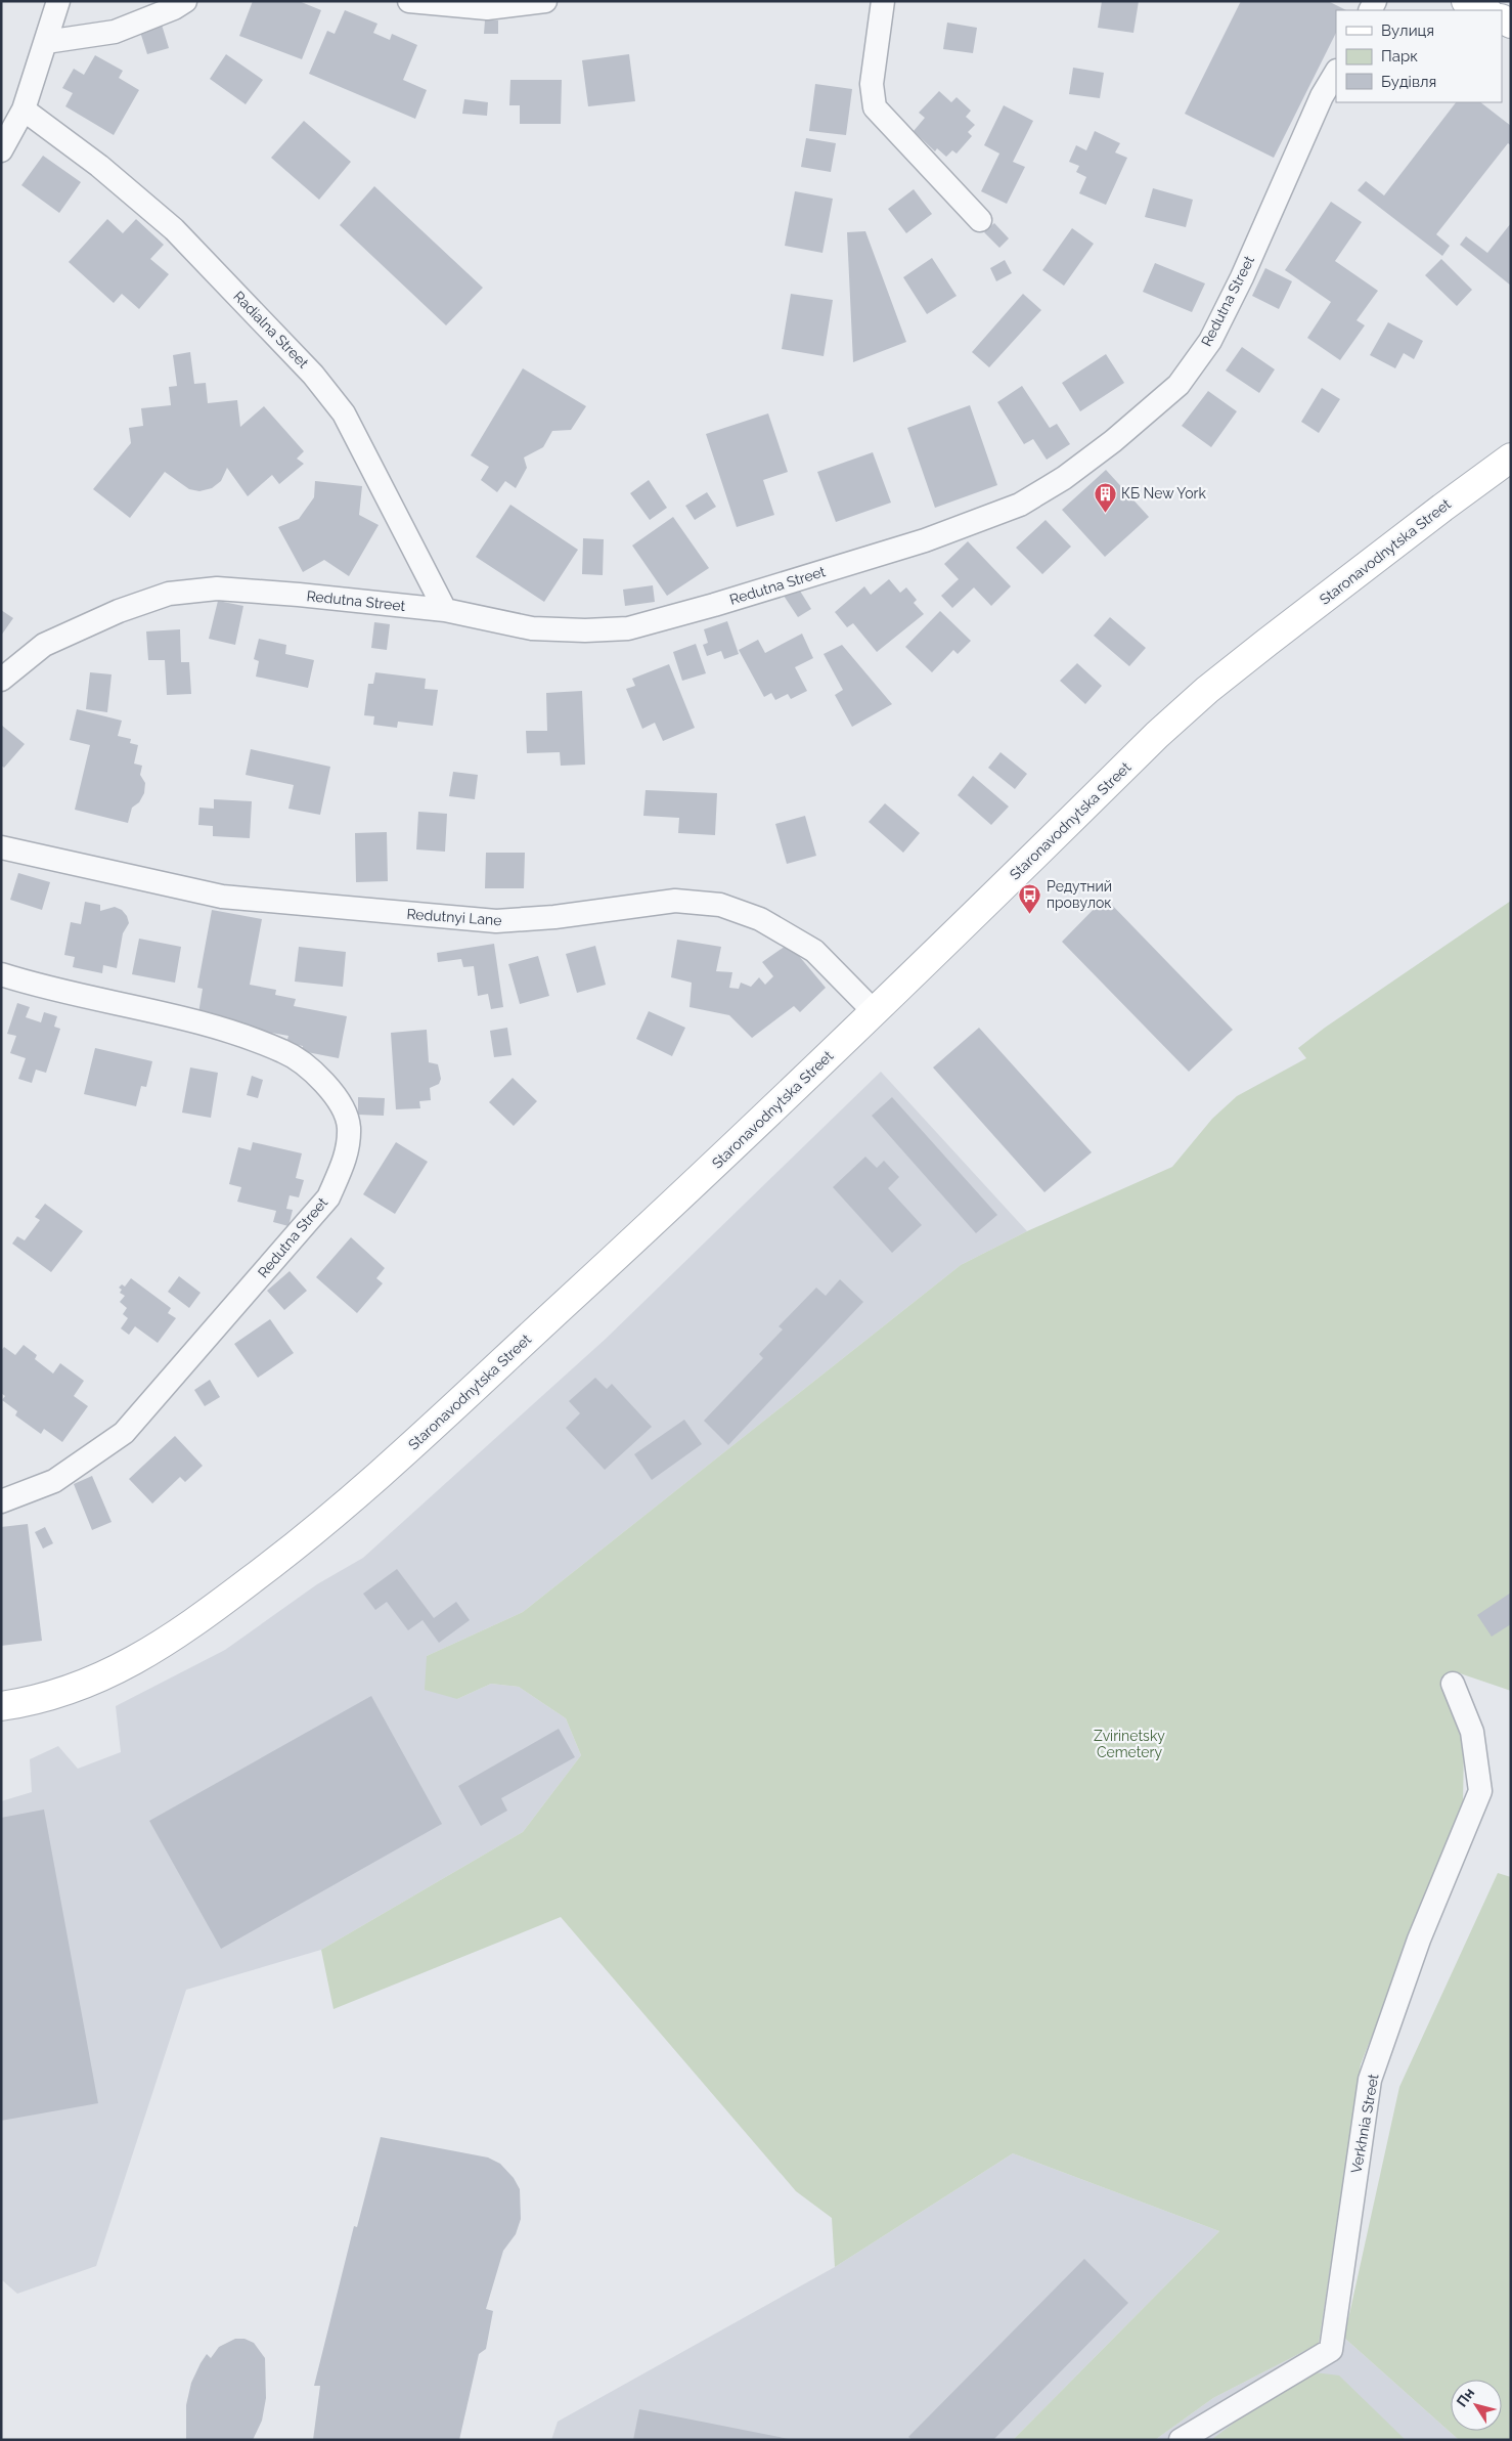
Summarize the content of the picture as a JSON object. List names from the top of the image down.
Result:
{
  "streets": {
    "main road": ["Staronavodnytska Street"],
    "street": [
      "Redutna Street",
      "Radialna Street",
      "Redutnyi Lane",
      "Verkhnia Street"
    ]
  },
  "crossings": [
    ["Redutna Street", "Radialna Street"],
    ["Staronavodnytska Street", "Redutnyi Lane"]
  ],
  "parks": ["Zvirinetsky Cemetery"],
  "places": {
    "building": ["КБ New York"],
    "bus stop": ["Редутний провулок"]
  },
  "legend": ["Вулиця", "Парк", "Будівля"],
  "north": "top left"
}
